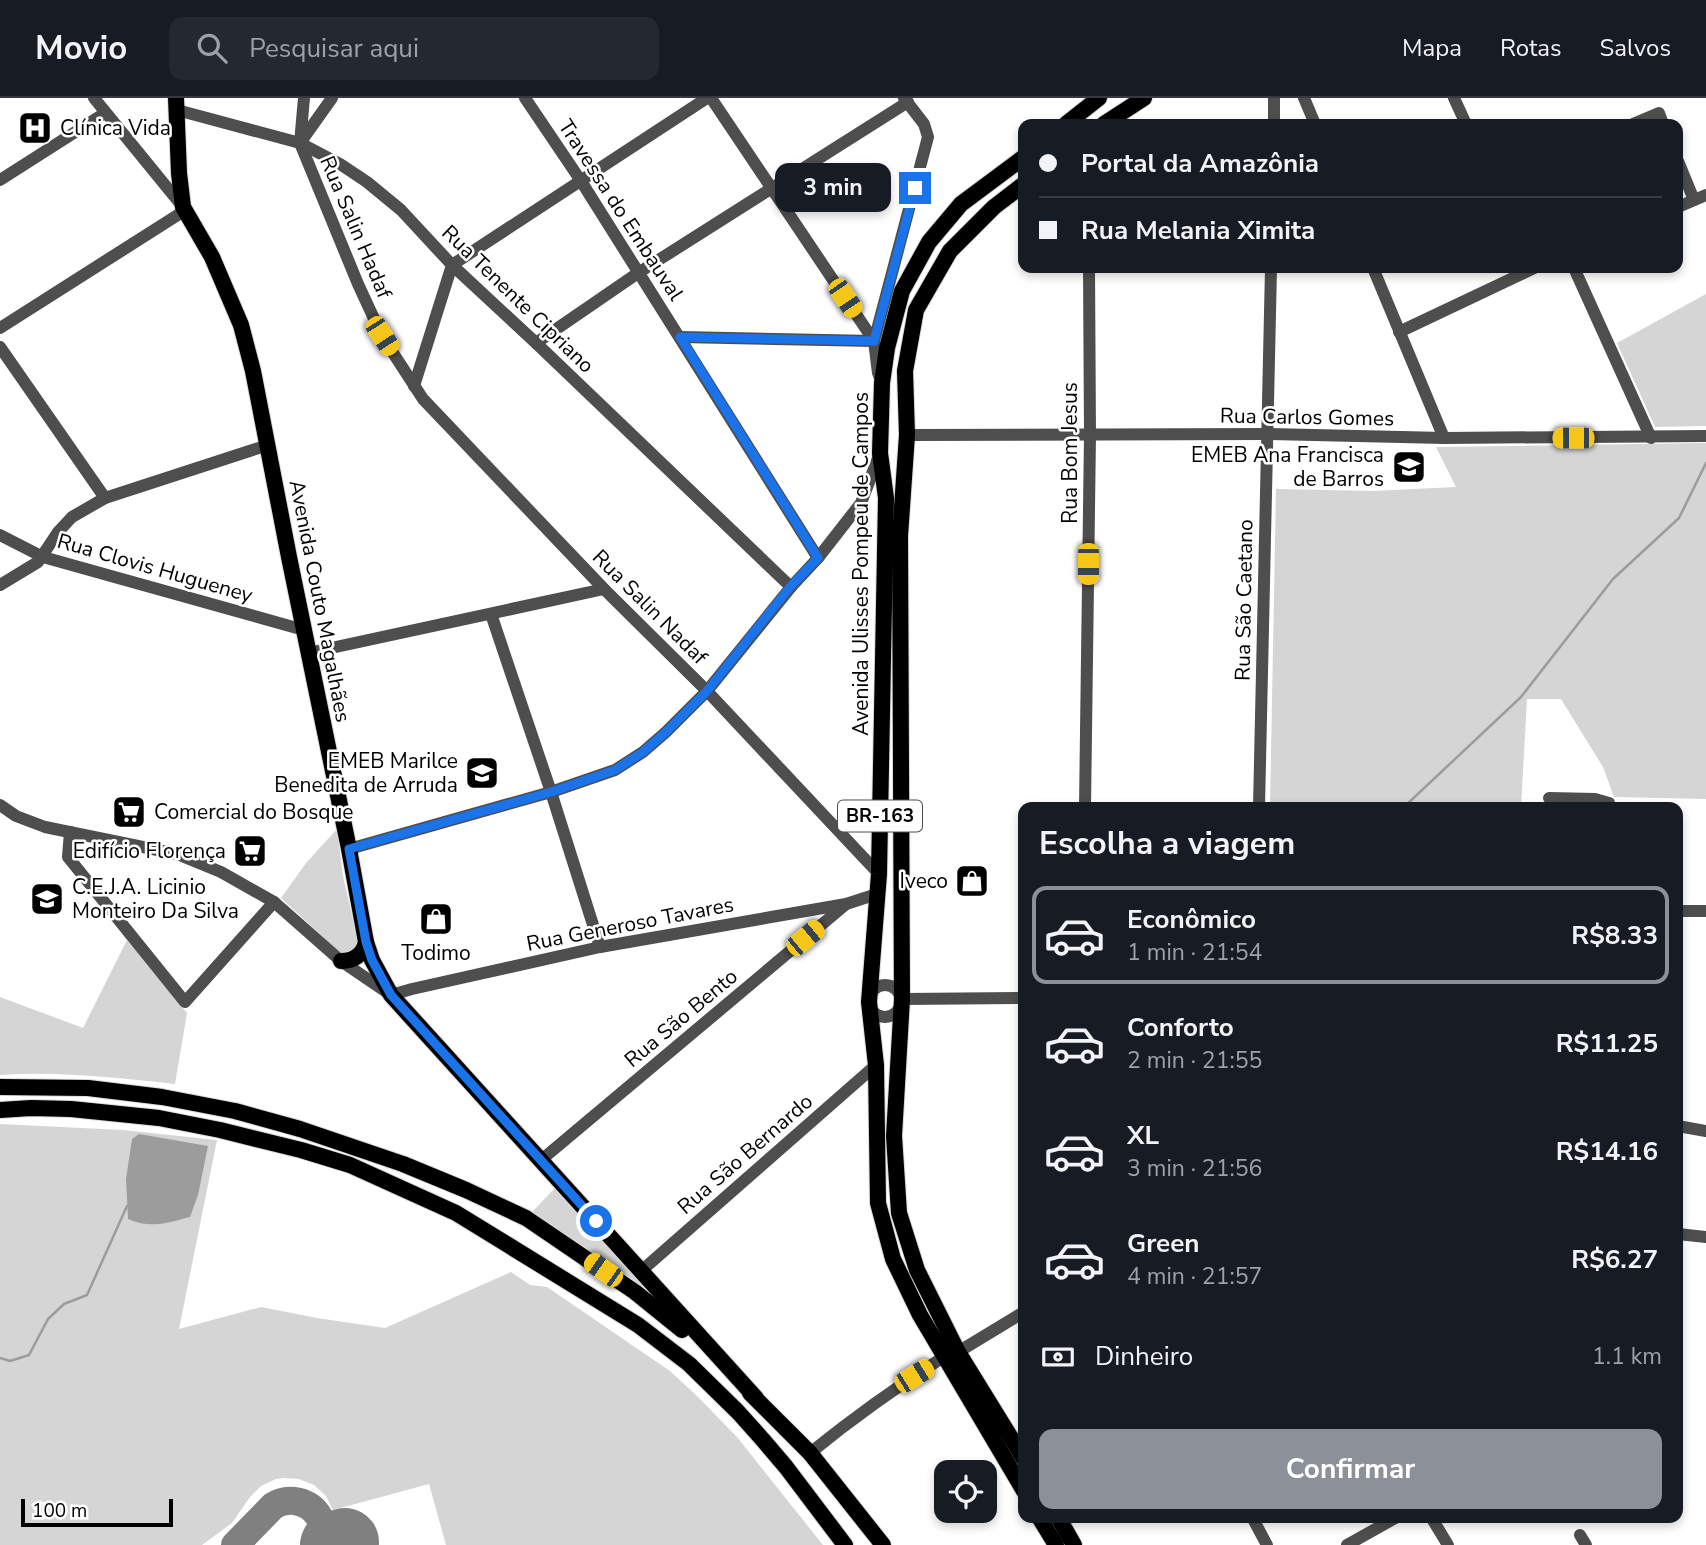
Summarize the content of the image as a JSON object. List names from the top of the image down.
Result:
{
  "streets": {
    "main road": ["Avenida Ulisses Pompeu de Campos", "Avenida Couto Magalhães", "BR-163"],
    "street": [
      "Travessa do Embauval",
      "Rua Salin Hadaf",
      "Rua Tenente Cipriano",
      "Rua Carlos Gomes",
      "Rua Bom Jesus",
      "Rua Clovis Hugueney",
      "Rua São Caetano",
      "Rua Salin Nadaf",
      "Rua Generoso Tavares",
      "Rua São Bento",
      "Rua São Bernardo"
    ]
  },
  "crossings": [
    ["Rua Salin Hadaf", "Rua Tenente Cipriano"],
    ["Rua Salin Hadaf", "Rua Salin Nadaf"],
    ["Rua Tenente Cipriano", "Avenida Couto Magalhães"],
    ["Rua Carlos Gomes", "Rua Bom Jesus"],
    ["Rua Carlos Gomes", "Avenida Ulisses Pompeu de Campos"],
    ["Rua Carlos Gomes", "Rua São Caetano"],
    ["Avenida Ulisses Pompeu de Campos", "Rua Salin Nadaf"],
    ["Avenida Ulisses Pompeu de Campos", "Rua Generoso Tavares"],
    ["Avenida Ulisses Pompeu de Campos", "Rua São Bernardo"],
    ["Rua Clovis Hugueney", "Avenida Couto Magalhães"],
    ["Avenida Couto Magalhães", "Rua Generoso Tavares"],
    ["Avenida Couto Magalhães", "Rua São Bento"],
    ["Avenida Couto Magalhães", "Rua São Bernardo"],
    ["Rua Generoso Tavares", "Rua São Bento"]
  ],
  "places": {
    "hospital": ["Clínica Vida"],
    "school or university": ["EMEB Ana Francisca de Barros", "EMEB Marilce Benedita de Arruda", "C.E.J.A. Licinio Monteiro Da Silva"],
    "supermarket": ["Comercial do Bosque", "Edifício Florença"],
    "shop": ["Iveco", "Todimo"]
  },
  "scale_bar": "100 m",
  "page": {
    "header": "Movio",
    "search": "Pesquisar aqui",
    "nav": ["Mapa", "Rotas", "Salvos"],
    "banner": ["Portal da Amazônia", "Rua Melania Ximita"],
    "bubble": "3 min",
    "heading": "Escolha a viagem",
    "list": [
      {
        "name": "Econômico",
        "note": "1 min · 21:54",
        "value": "R$8.33"
      },
      {
        "name": "Conforto",
        "note": "2 min · 21:55",
        "value": "R$11.25"
      },
      {
        "name": "XL",
        "note": "3 min · 21:56",
        "value": "R$14.16"
      },
      {
        "name": "Green",
        "note": "4 min · 21:57",
        "value": "R$6.27"
      }
    ],
    "pay": ["Dinheiro", "1.1 km"],
    "buttons": "Confirmar",
    "scale": "100 m"
  }
}
